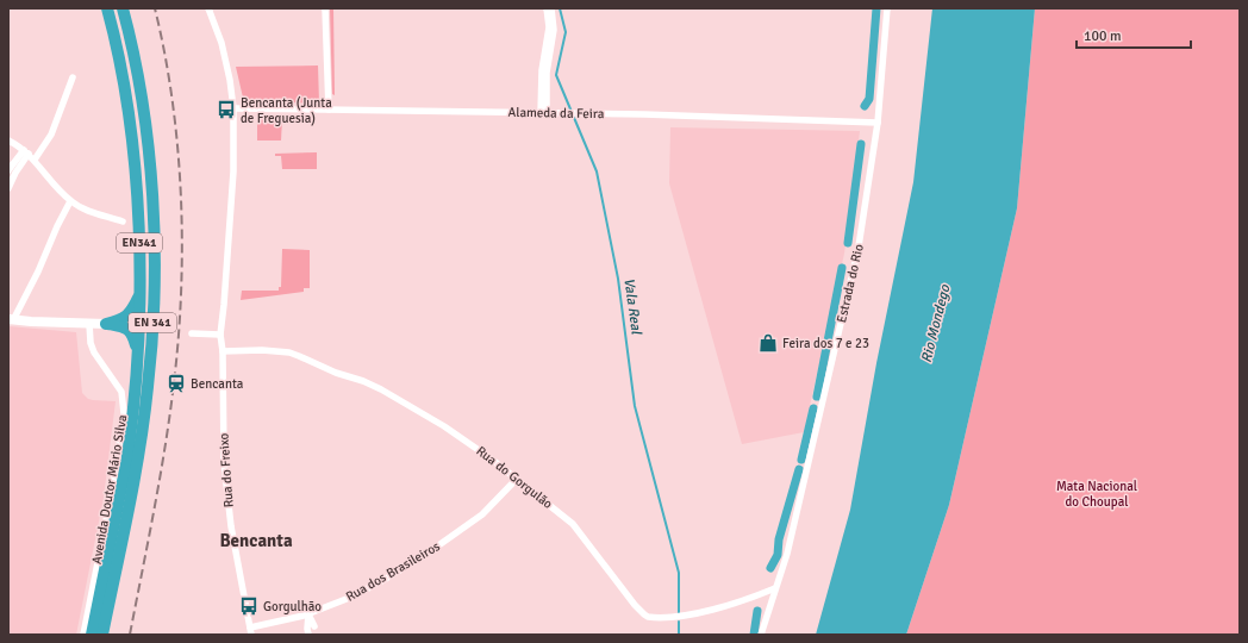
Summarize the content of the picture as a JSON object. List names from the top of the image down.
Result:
{
  "streets": {
    "highway": ["EN341", "EN 341"],
    "street": [
      "Alameda da Feira",
      "Estrada do Rio",
      "Rua do Freixo",
      "Rua do Gorgulão",
      "Avenida Doutor Mário Silva",
      "Rua dos Brasileiros"
    ]
  },
  "crossings": [
    ["Alameda da Feira", "Estrada do Rio"],
    ["Alameda da Feira", "Rua do Freixo"],
    ["EN341", "EN 341"],
    ["Estrada do Rio", "Rua do Gorgulão"],
    ["Rua do Freixo", "Rua do Gorgulão"],
    ["Rua do Freixo", "Rua dos Brasileiros"],
    ["Rua do Gorgulão", "Rua dos Brasileiros"]
  ],
  "districts": ["Bencanta"],
  "water": ["Vala Real", "Rio Mondego"],
  "parks": ["Mata Nacional do Choupal"],
  "places": {
    "bus stop": ["Bencanta (Junta de Freguesia)", "Gorgulhão"],
    "shop": ["Feira dos 7 e 23"],
    "station": ["Bencanta"]
  },
  "scale_bar": "100 m"
}
